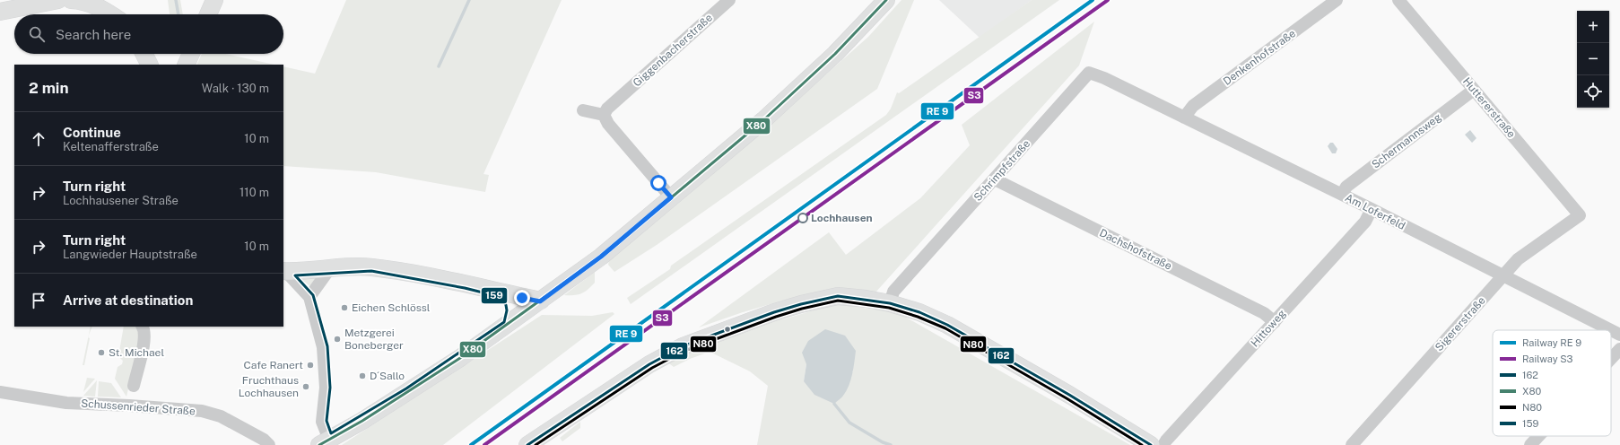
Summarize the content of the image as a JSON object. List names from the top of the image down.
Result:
{
  "streets": {
    "street": [
      "Giggenbacherstraße",
      "Denkenhofstraße",
      "Huttererstraße",
      "Schermannsweg",
      "Schrimpfstraße",
      "Am Loferfeld",
      "Dachshofstraße",
      "Sigererstraße",
      "Hittoweg",
      "Schussenrieder Straße"
    ]
  },
  "crossings": [
    ["Denkenhofstraße", "Am Loferfeld"],
    ["Huttererstraße", "Schermannsweg"],
    ["Huttererstraße", "Sigererstraße"],
    ["Schermannsweg", "Am Loferfeld"],
    ["Schrimpfstraße", "Am Loferfeld"],
    ["Schrimpfstraße", "Dachshofstraße"],
    ["Am Loferfeld", "Sigererstraße"],
    ["Am Loferfeld", "Hittoweg"],
    ["Dachshofstraße", "Hittoweg"]
  ],
  "places": [
    "Lochhausen",
    "Eichen Schlössl",
    "Metzgerei Boneberger",
    "St. Michael",
    "Cafe Ranert",
    "D´Sallo",
    "Fruchthaus Lochhausen"
  ],
  "lines": [
    "rail line S3",
    "transit line X80",
    "transit line 159",
    "transit line 162",
    "transit line N80"
  ],
  "legend": [
    "Railway RE 9",
    "Railway S3",
    "162",
    "X80",
    "N80",
    "159"
  ],
  "page": {
    "map_buttons": ["+", "−"],
    "search": "Search here",
    "heading": ["2 min", "Walk · 130 m"],
    "list": [
      ["Continue", "Keltenafferstraße", "10 m"],
      ["Turn right", "Lochhausener Straße", "110 m"],
      ["Turn right", "Langwieder Hauptstraße", "10 m"],
      "Arrive at destination"
    ]
  }
}
